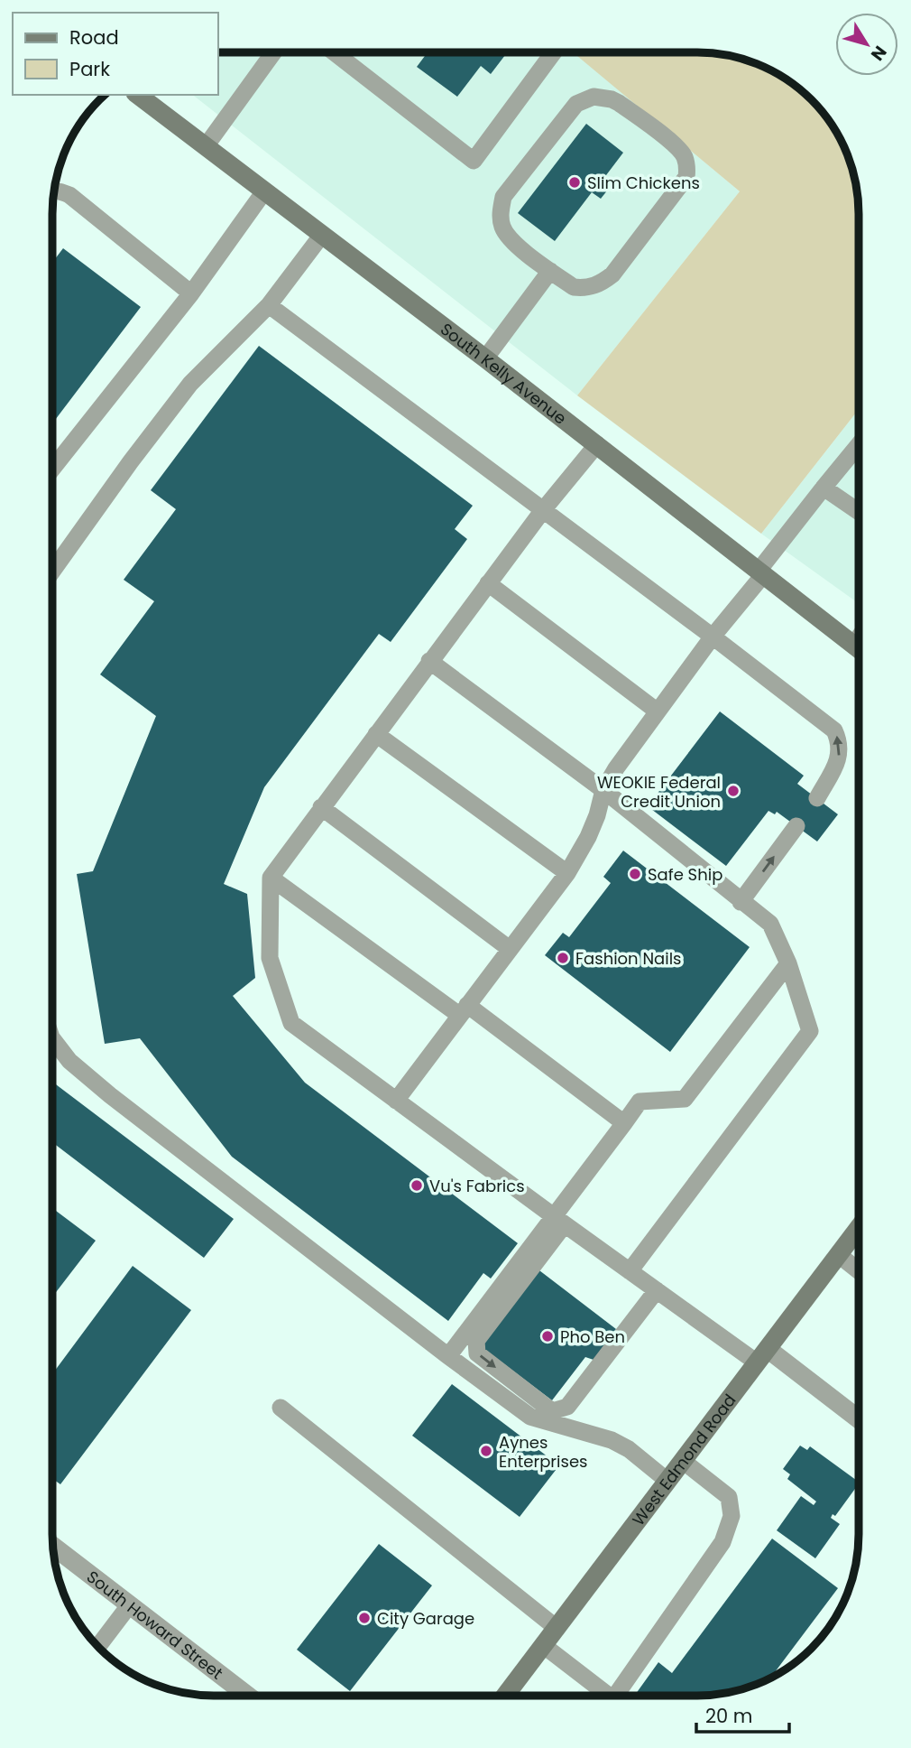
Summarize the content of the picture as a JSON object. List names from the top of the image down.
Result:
{
  "streets": {
    "main road": ["South Kelly Avenue", "West Edmond Road"],
    "street": ["South Howard Street"]
  },
  "places": [
    "Slim Chickens",
    "WEOKIE Federal Credit Union",
    "Safe Ship",
    "Fashion Nails",
    "Vu's Fabrics",
    "Pho Ben",
    "Aynes Enterprises",
    "City Garage"
  ],
  "legend": ["Road", "Park"],
  "scale_bar": "20 m",
  "north": "bottom right"
}
